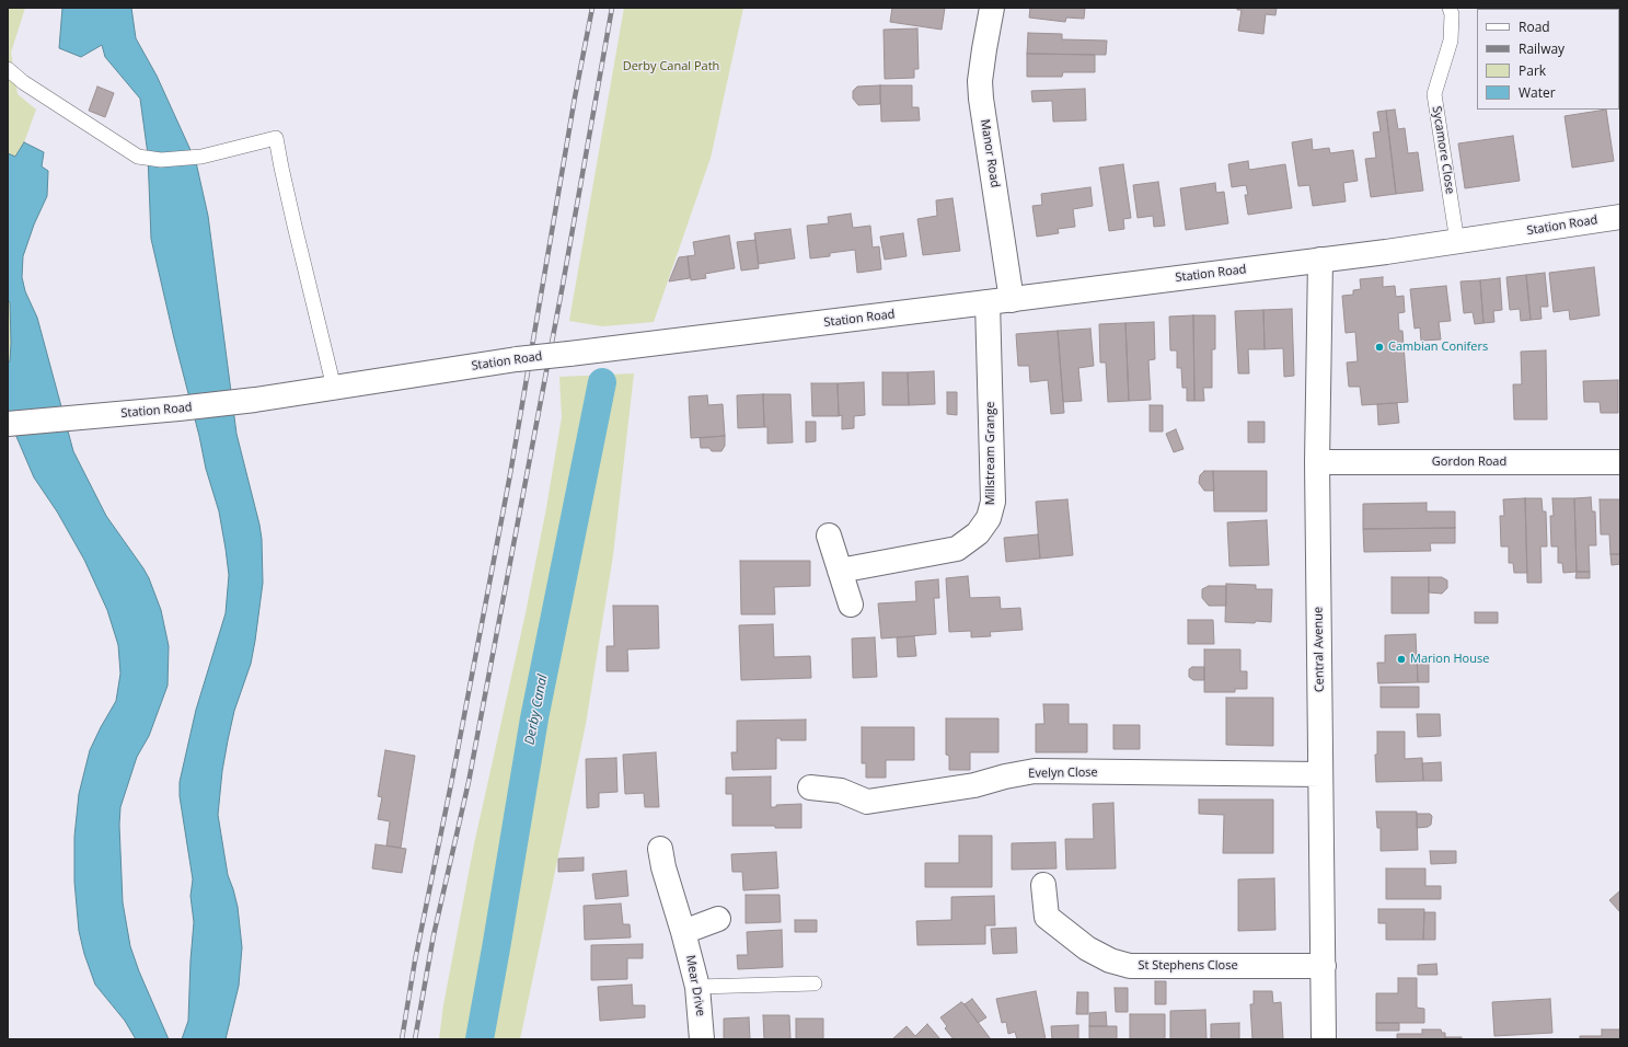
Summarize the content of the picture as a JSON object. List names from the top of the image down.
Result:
{
  "streets": {
    "street": [
      "Manor Road",
      "Station Road",
      "Millstream Grange",
      "Gordon Road",
      "Central Avenue",
      "Evelyn Close",
      "St Stephens Close",
      "Mear Drive"
    ],
    "lane": ["Sycamore Close"]
  },
  "crossings": [
    ["Sycamore Close", "Station Road"],
    ["Manor Road", "Station Road"],
    ["Station Road", "Millstream Grange"],
    ["Station Road", "Central Avenue"],
    ["Gordon Road", "Central Avenue"],
    ["Central Avenue", "Evelyn Close"],
    ["Central Avenue", "St Stephens Close"]
  ],
  "water": ["Derby Canal"],
  "parks": ["Derby Canal Path"],
  "places": ["Cambian Conifers", "Marion House"],
  "legend": [
    "Road",
    "Railway",
    "Park",
    "Water"
  ]
}
